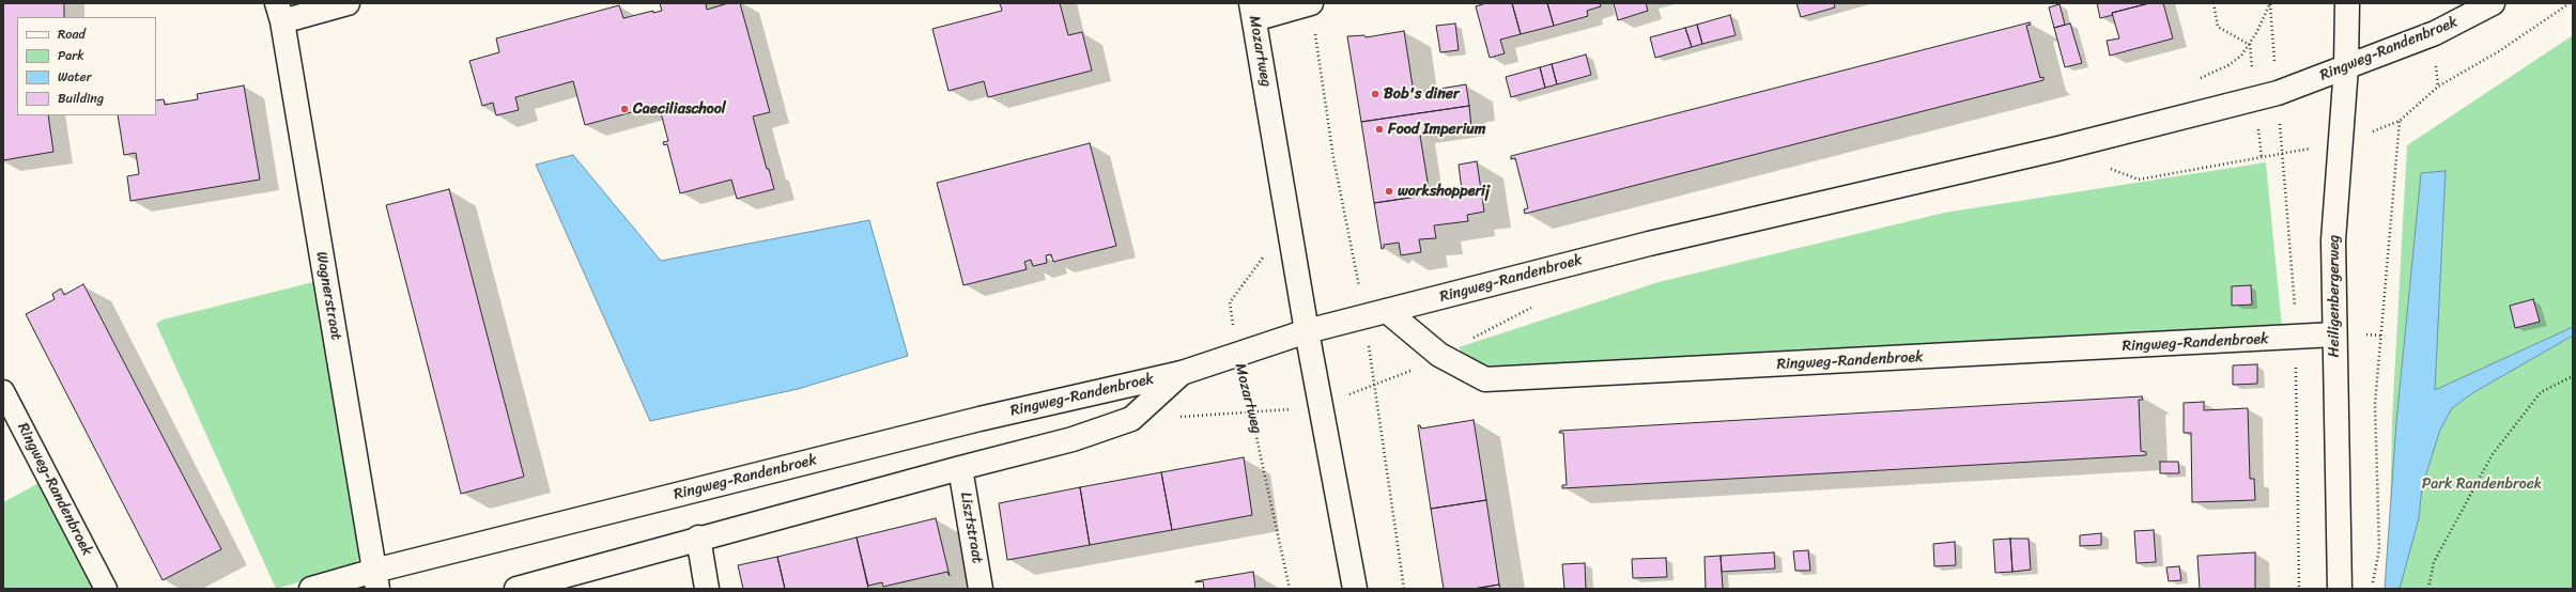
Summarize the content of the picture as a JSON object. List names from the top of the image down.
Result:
{
  "streets": {
    "street": [
      "Ringweg-Randenbroek",
      "Mozartweg",
      "Wagnerstraat",
      "Heiligenbergerweg",
      "Lisztstraat"
    ]
  },
  "crossings": [
    ["Ringweg-Randenbroek", "Mozartweg"],
    ["Ringweg-Randenbroek", "Wagnerstraat"],
    ["Ringweg-Randenbroek", "Heiligenbergerweg"],
    ["Ringweg-Randenbroek", "Lisztstraat"]
  ],
  "parks": ["Park Randenbroek"],
  "places": [
    "Bob's diner",
    "Caeciliaschool",
    "Food Imperium",
    "workshopperij"
  ],
  "legend": [
    "Road",
    "Park",
    "Water",
    "Building"
  ]
}
